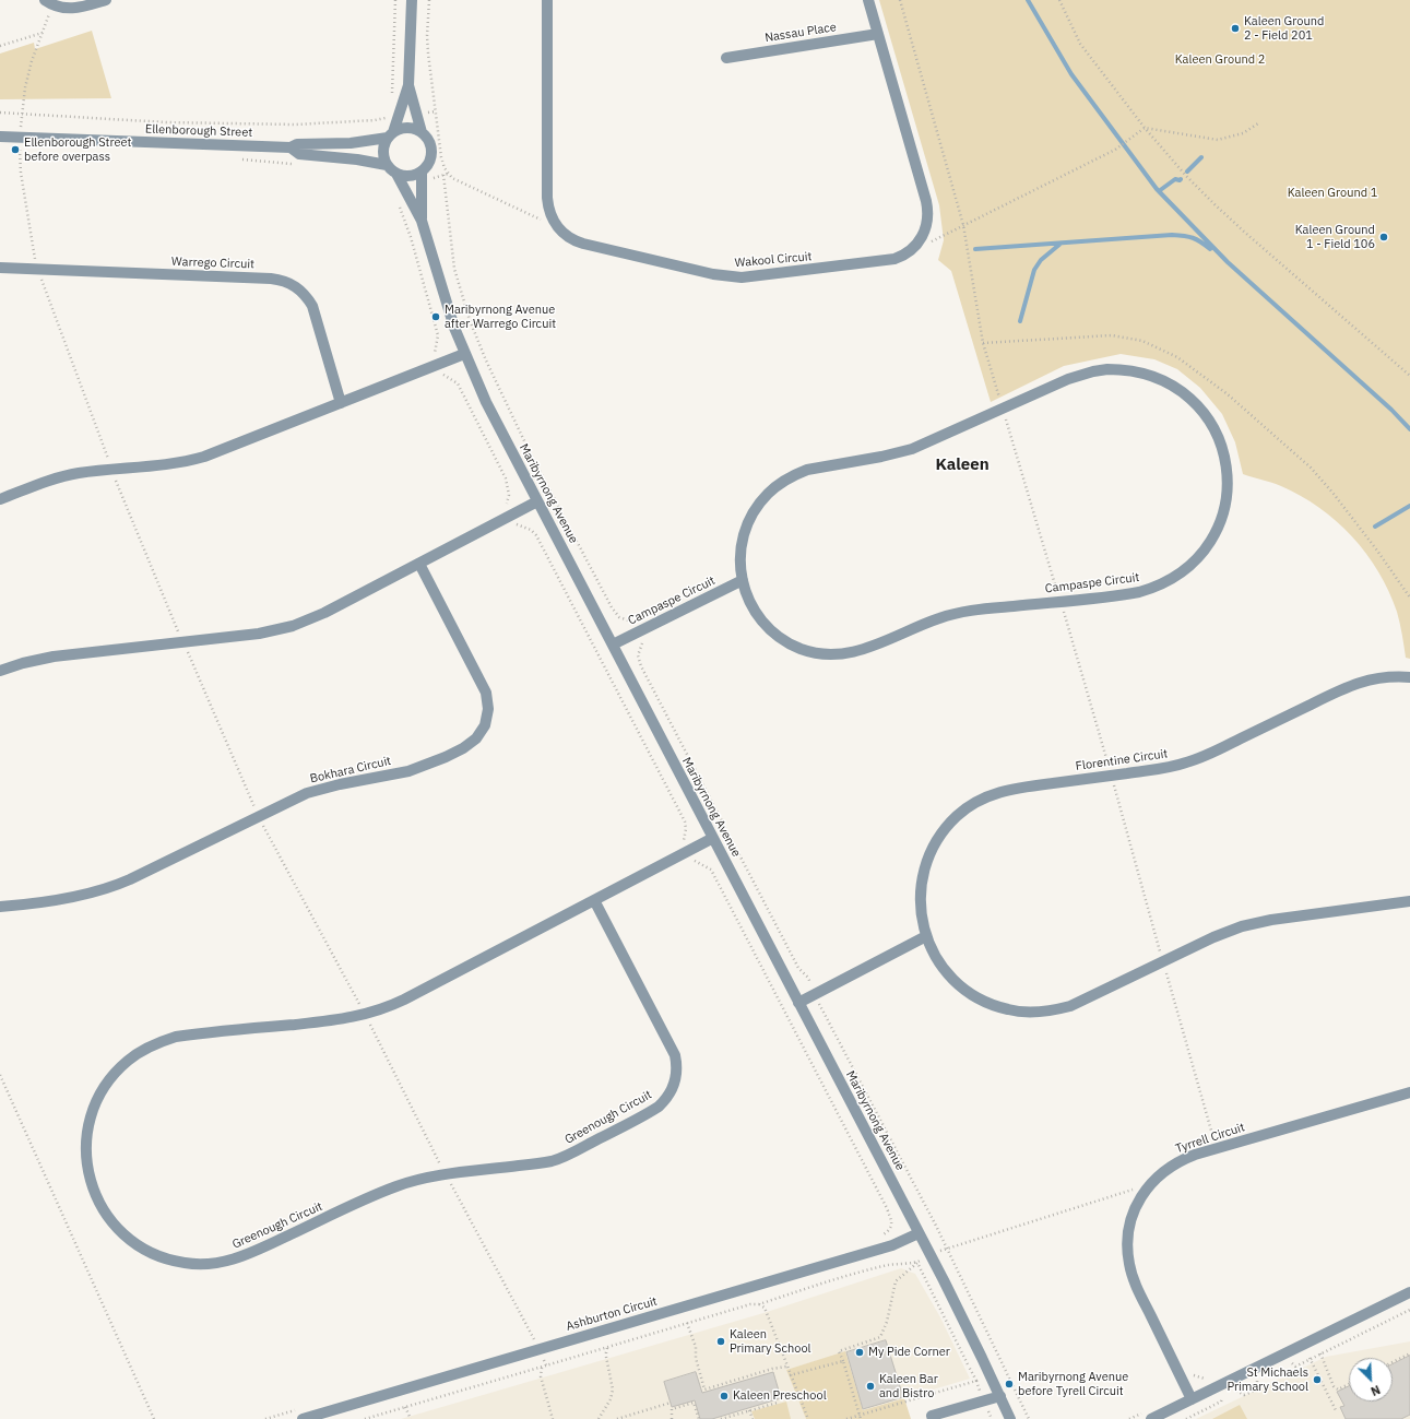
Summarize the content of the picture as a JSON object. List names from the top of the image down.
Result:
{
  "streets": {
    "street": [
      "Nassau Place",
      "Ellenborough Street",
      "Wakool Circuit",
      "Warrego Circuit",
      "Maribyrnong Avenue",
      "Campaspe Circuit",
      "Florentine Circuit",
      "Bokhara Circuit",
      "Greenough Circuit",
      "Tyrrell Circuit",
      "Ashburton Circuit"
    ]
  },
  "crossings": [
    ["Nassau Place", "Wakool Circuit"],
    ["Ellenborough Street", "Maribyrnong Avenue"],
    ["Maribyrnong Avenue", "Campaspe Circuit"],
    ["Maribyrnong Avenue", "Greenough Circuit"],
    ["Maribyrnong Avenue", "Ashburton Circuit"]
  ],
  "districts": ["Kaleen"],
  "parks": ["Kaleen Ground 2", "Kaleen Ground 1"],
  "places": [
    "Kaleen Ground 2 - Field 201",
    "Ellenborough Street before overpass",
    "Kaleen Ground 1 - Field 106",
    "Maribyrnong Avenue after Warrego Circuit",
    "Kaleen Primary School",
    "My Pide Corner",
    "St Michaels Primary School",
    "Maribyrnong Avenue before Tyrell Circuit",
    "Kaleen Bar and Bistro",
    "Kaleen Preschool"
  ],
  "north": "bottom right"
}
